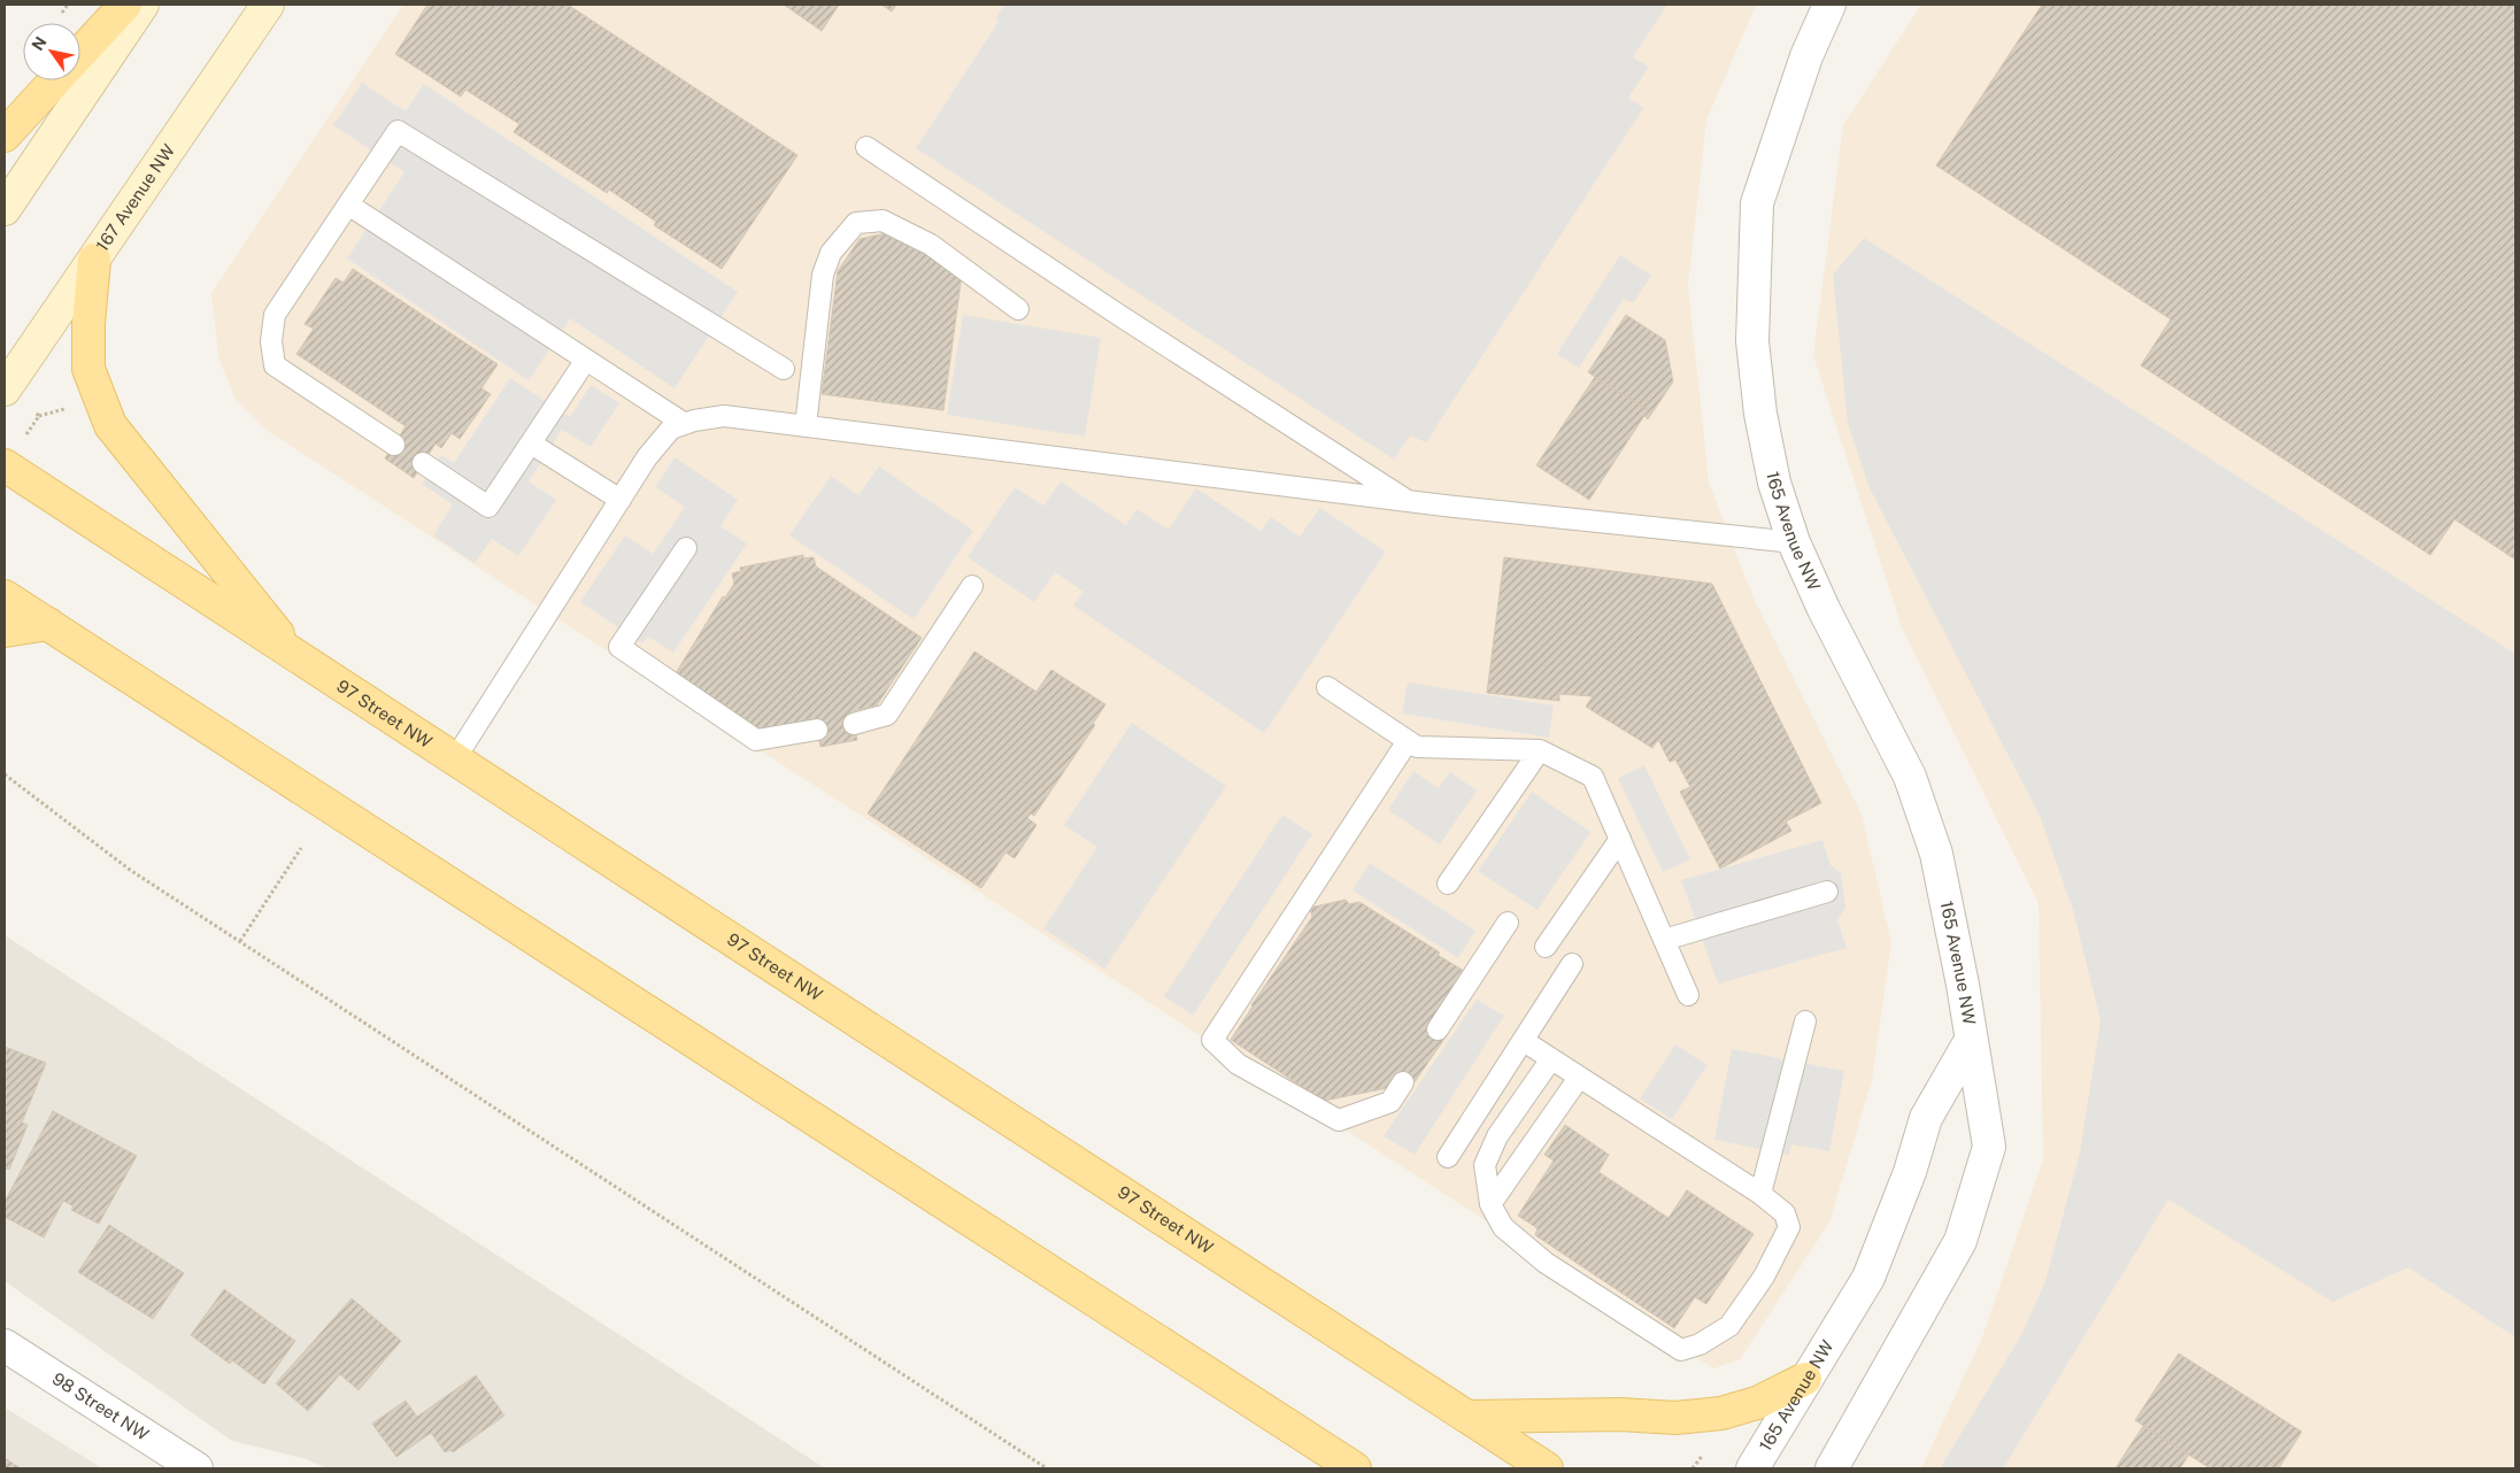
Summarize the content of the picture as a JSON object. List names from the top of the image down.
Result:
{
  "streets": {
    "main road": ["167 Avenue NW", "97 Street NW"],
    "street": ["165 Avenue NW", "98 Street NW"]
  },
  "north": "top left"
}
